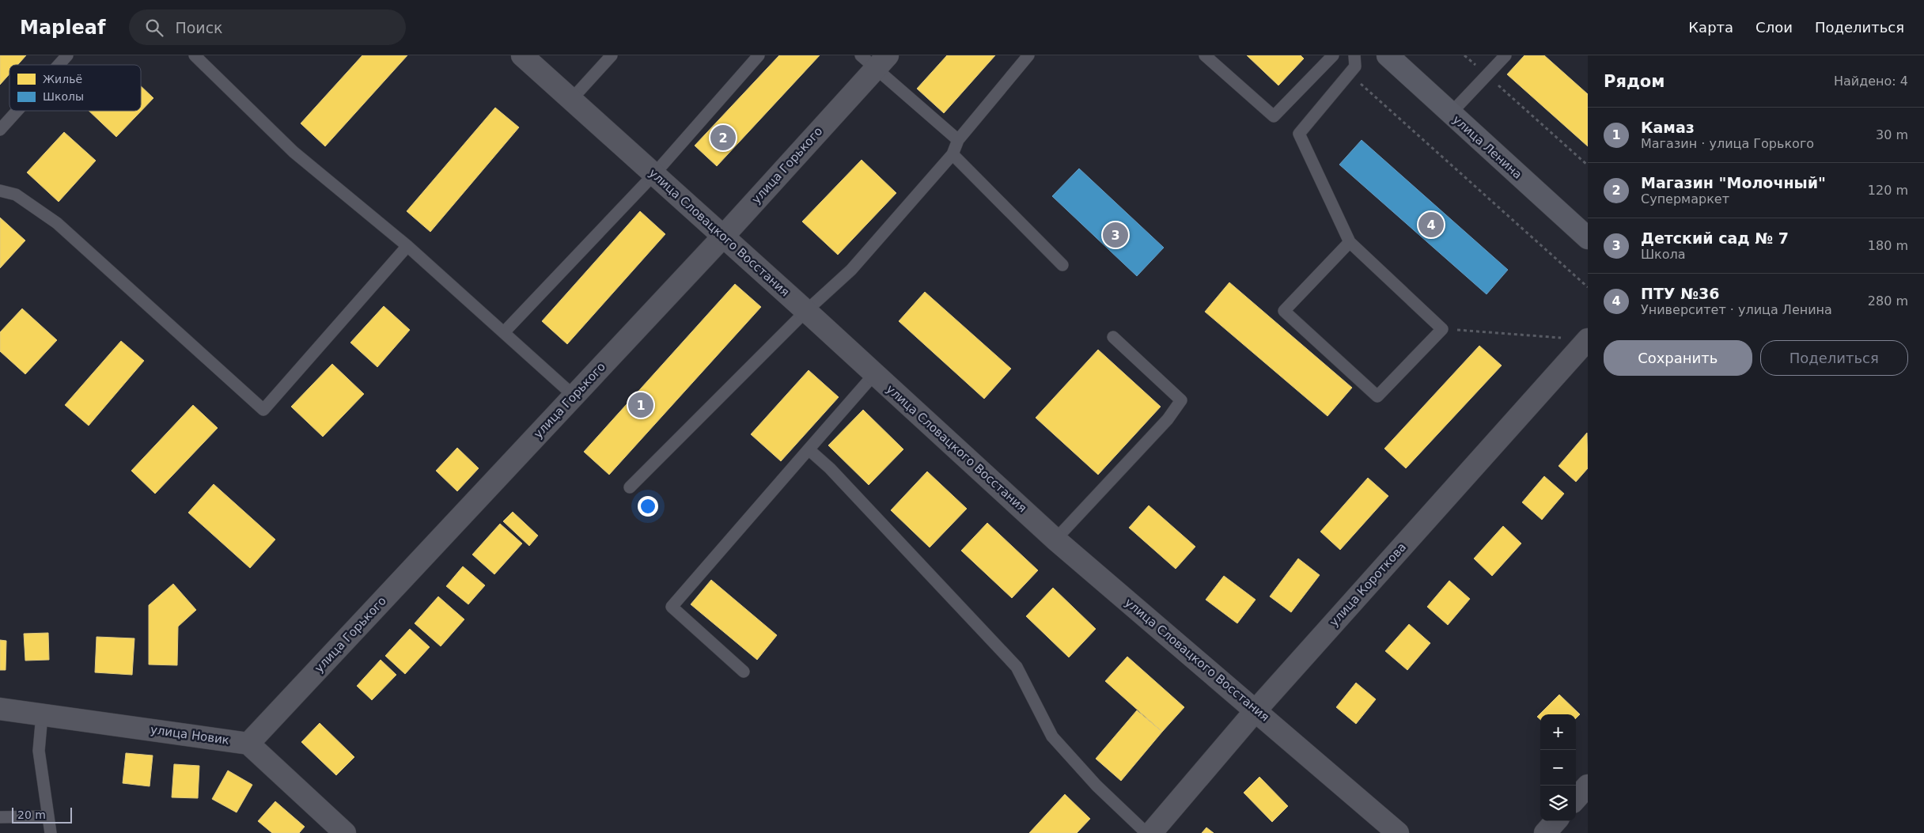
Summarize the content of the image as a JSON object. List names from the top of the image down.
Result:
{
  "streets": {
    "main road": ["улица Ленина"],
    "street": [
      "улица Горького",
      "улица Словацкого Восстания",
      "улица Короткова",
      "улица Новик"
    ]
  },
  "crossings": [
    ["улица Горького", "улица Словацкого Восстания"],
    ["улица Горького", "улица Новик"],
    ["улица Словацкого Восстания", "улица Короткова"]
  ],
  "legend": ["Жильё", "Школы"],
  "scale_bar": "20 m",
  "page": {
    "header": "Mapleaf",
    "search": "Поиск",
    "nav": ["Карта", "Слои", "Поделиться"],
    "heading": ["Рядом", "Найдено: 4"],
    "list": [
      {
        "mark": "1",
        "name": "Камаз",
        "note": "Магазин · улица Горького",
        "value": "30 m"
      },
      {
        "mark": "2",
        "name": "Магазин \"Молочный\"",
        "note": "Супермаркет",
        "value": "120 m"
      },
      {
        "mark": "3",
        "name": "Детский сад № 7",
        "note": "Школа",
        "value": "180 m"
      },
      {
        "mark": "4",
        "name": "ПТУ №36",
        "note": "Университет · улица Ленина",
        "value": "280 m"
      }
    ],
    "pins": [
      "2",
      "4",
      "3",
      "1"
    ],
    "buttons": ["Сохранить", "Поделиться"],
    "map_buttons": ["+", "−"],
    "scale": "20 m"
  }
}
